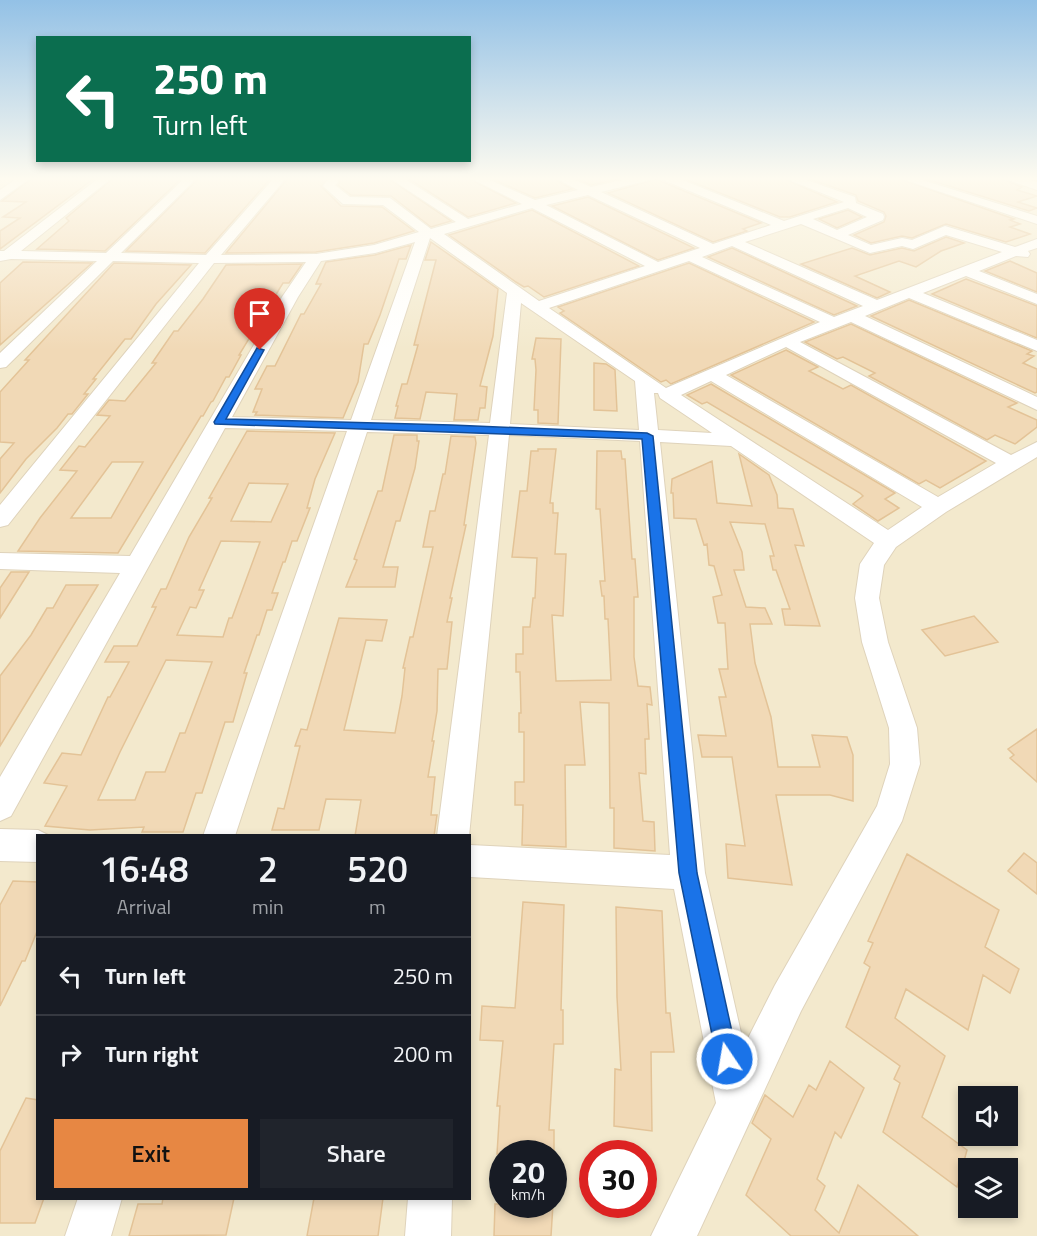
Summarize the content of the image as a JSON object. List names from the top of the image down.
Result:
{
  "page": {
    "turn": ["250 m", "Turn left"],
    "eta": [
      "16:48",
      "Arrival",
      "2",
      "min",
      "520",
      "m"
    ],
    "list": [
      {
        "name": "Turn left",
        "value": "250 m"
      },
      {
        "name": "Turn right",
        "value": "200 m"
      }
    ],
    "buttons": ["Exit", "Share"],
    "speed": "20 km/h",
    "limit": "30"
  }
}
